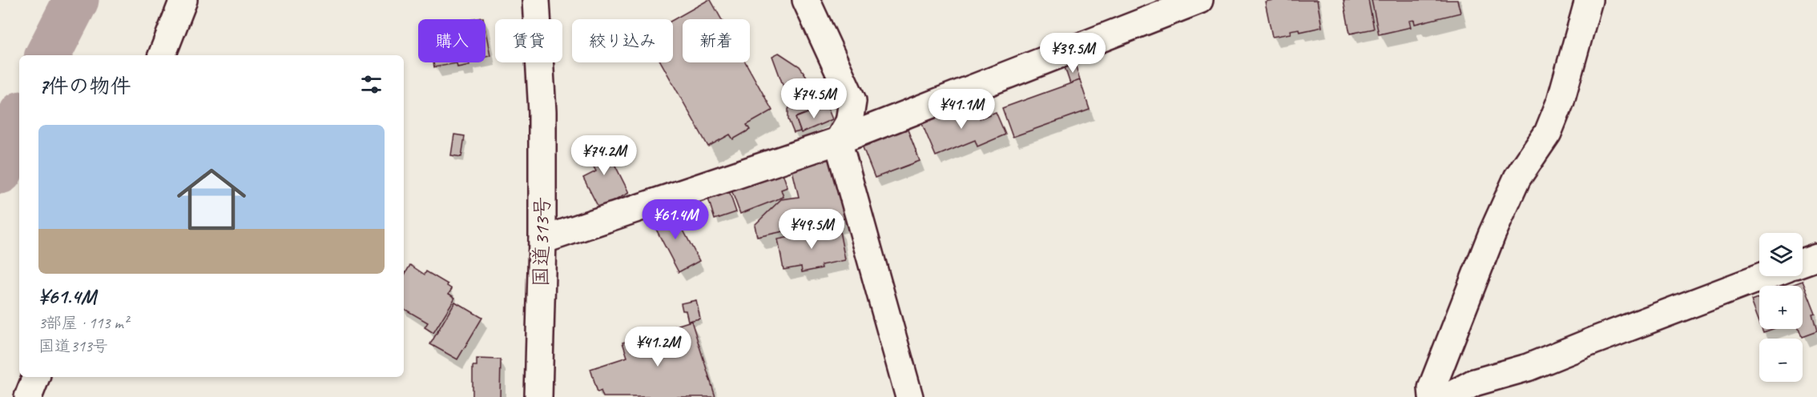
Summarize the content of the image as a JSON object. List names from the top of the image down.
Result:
{
  "streets": {
    "main road": ["国道313号"]
  },
  "page": {
    "chip": [
      "購入",
      "賃貸",
      "絞り込み",
      "新着"
    ],
    "price": [
      "¥39.5M",
      "¥74.5M",
      "¥41.1M",
      "¥74.2M",
      "¥61.4M",
      "¥49.5M",
      "¥41.2M"
    ],
    "heading": "7件の物件",
    "list": [
      {
        "name": "¥61.4M",
        "note": "3部屋 · 113 m² · 国道313号"
      }
    ],
    "map_buttons": ["+", "−"]
  }
}
